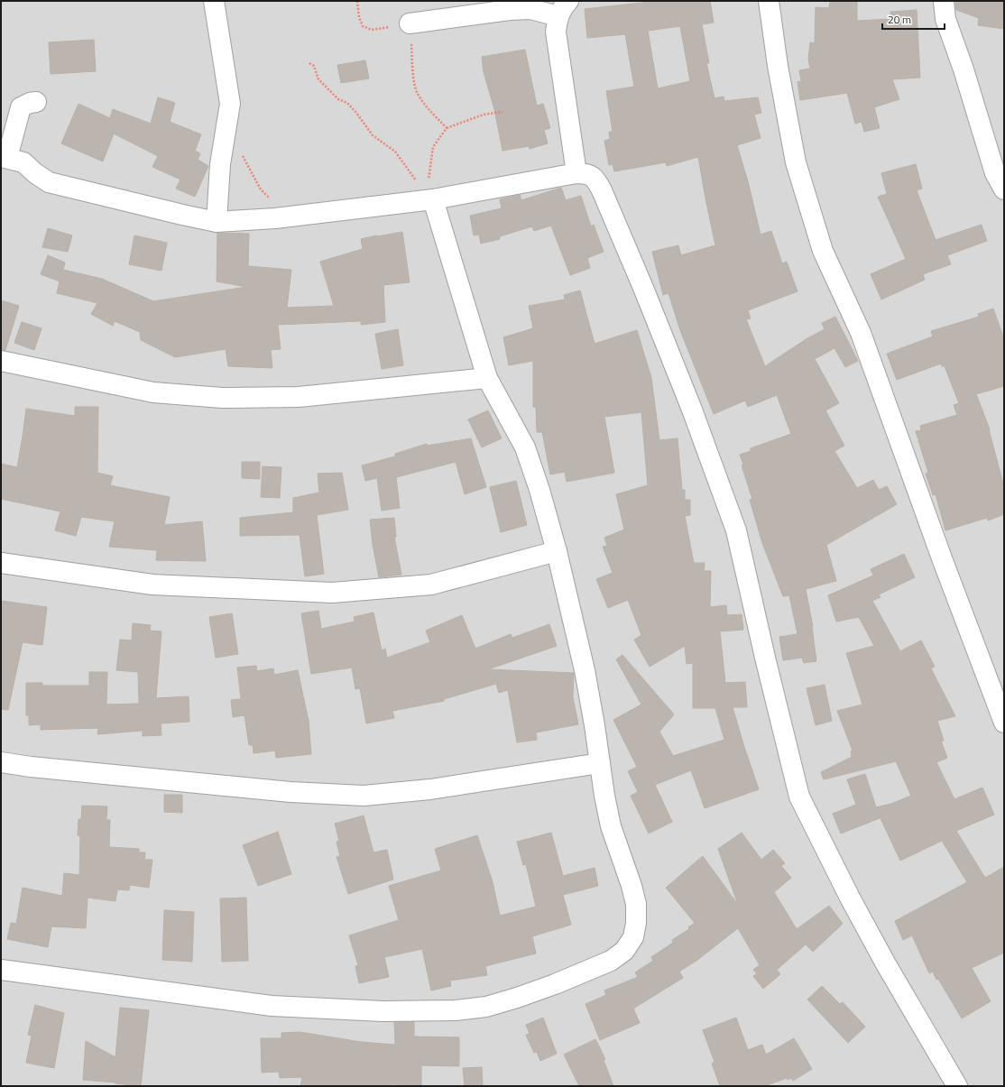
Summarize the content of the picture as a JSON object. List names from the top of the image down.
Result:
{
  "scale_bar": "20 m"
}
